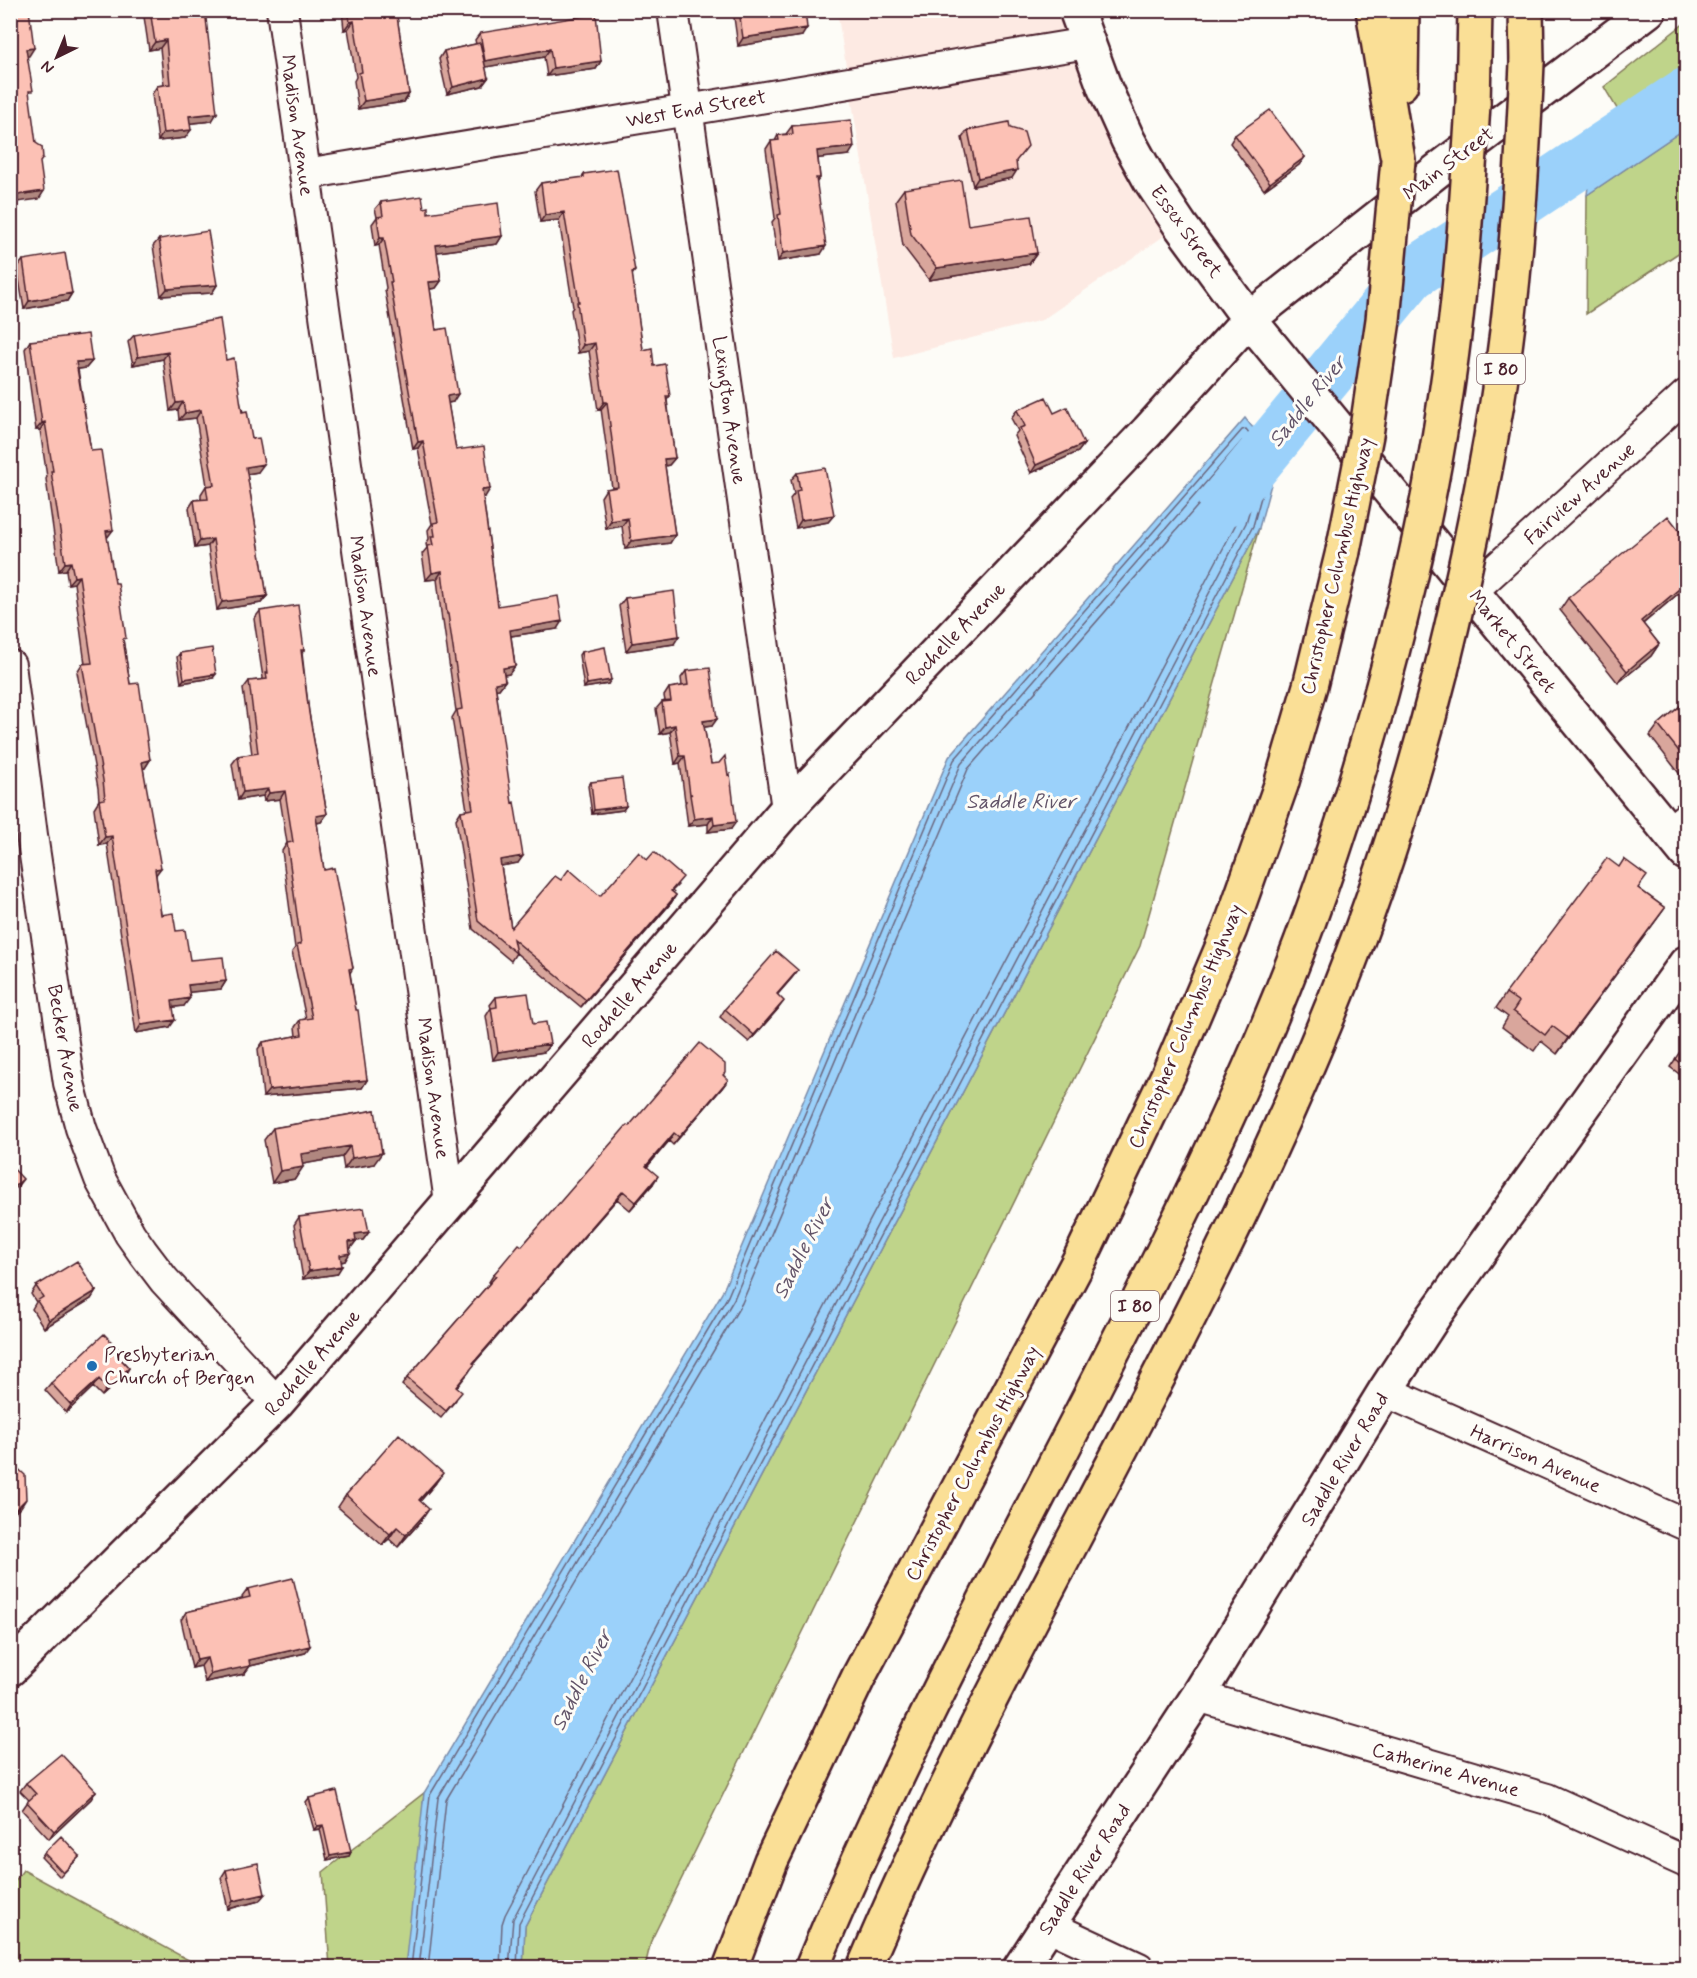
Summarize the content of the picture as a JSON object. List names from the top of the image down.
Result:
{
  "streets": {
    "highway": ["I 80", "Christopher Columbus Highway"],
    "street": [
      "West End Street",
      "Madison Avenue",
      "Main Street",
      "Essex Street",
      "Lexington Avenue",
      "Fairview Avenue",
      "Rochelle Avenue",
      "Market Street",
      "Becker Avenue",
      "Harrison Avenue",
      "Saddle River Road",
      "Catherine Avenue"
    ]
  },
  "crossings": [
    ["West End Street", "Madison Avenue"],
    ["West End Street", "Essex Street"],
    ["West End Street", "Lexington Avenue"],
    ["Madison Avenue", "Rochelle Avenue"],
    ["Main Street", "Essex Street"],
    ["Main Street", "Rochelle Avenue"],
    ["Essex Street", "Rochelle Avenue"],
    ["Essex Street", "Market Street"],
    ["Lexington Avenue", "Rochelle Avenue"],
    ["Fairview Avenue", "Market Street"],
    ["Rochelle Avenue", "Becker Avenue"],
    ["Harrison Avenue", "Saddle River Road"],
    ["Saddle River Road", "Catherine Avenue"]
  ],
  "water": ["Saddle River"],
  "places": ["Presbyterian Church of Bergen"],
  "north": "bottom left"
}
